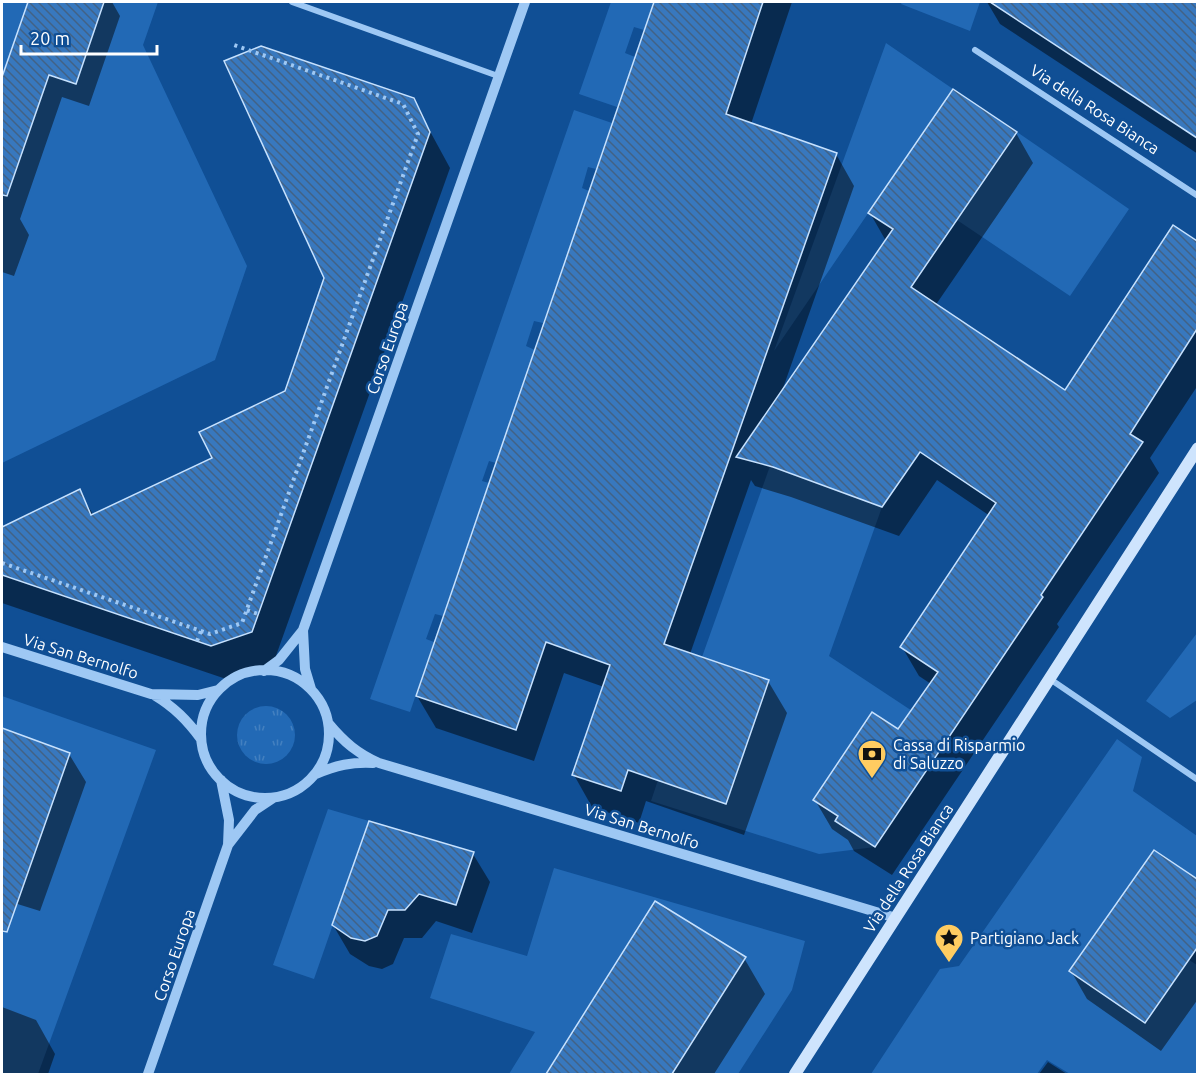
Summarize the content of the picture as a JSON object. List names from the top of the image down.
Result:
{
  "streets": {
    "main road": ["Via della Rosa Bianca"],
    "street": ["Corso Europa", "Via San Bernolfo"]
  },
  "crossings": [
    ["Via della Rosa Bianca", "Via San Bernolfo"],
    ["Corso Europa", "Via San Bernolfo"]
  ],
  "places": {
    "bank": ["Cassa di Risparmio di Saluzzo"],
    "place": ["Partigiano Jack"]
  },
  "scale_bar": "20 m"
}
